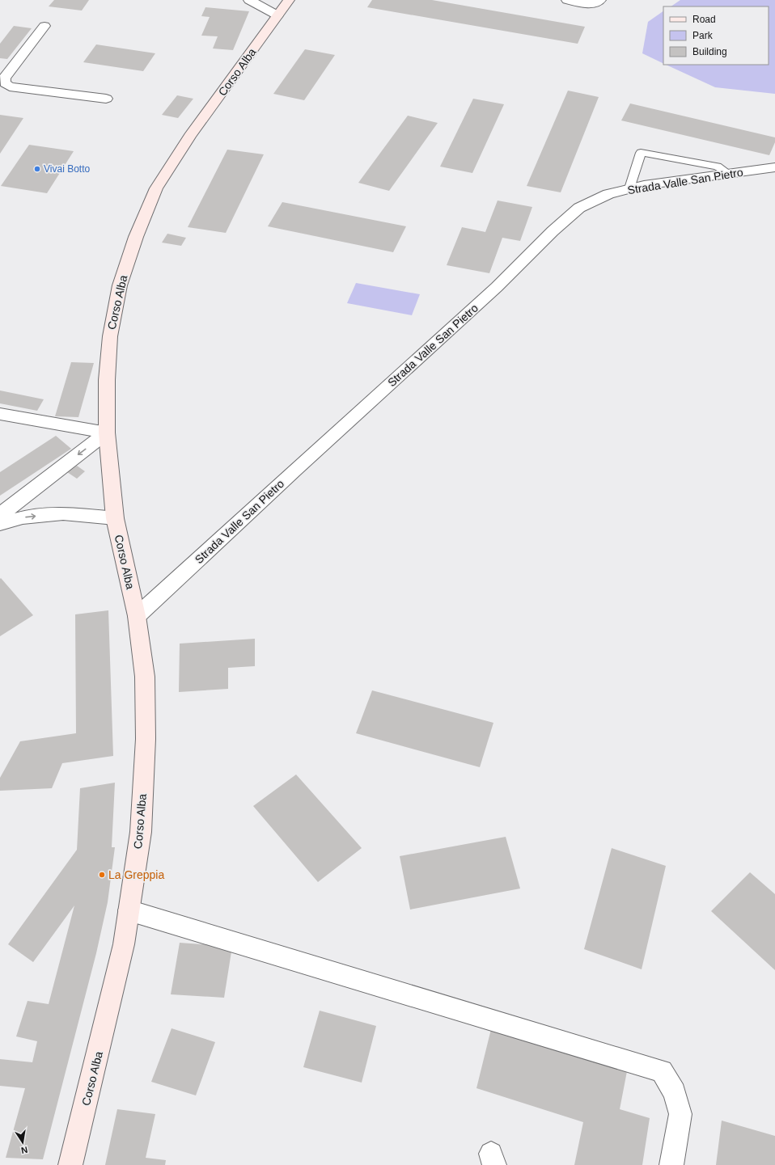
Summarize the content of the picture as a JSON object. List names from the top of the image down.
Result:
{
  "streets": {
    "street": ["Corso Alba", "Strada Valle San Pietro"]
  },
  "crossings": [
    ["Corso Alba", "Strada Valle San Pietro"]
  ],
  "places": ["Vivai Botto", "La Greppia"],
  "legend": ["Road", "Park", "Building"],
  "north": "bottom"
}
